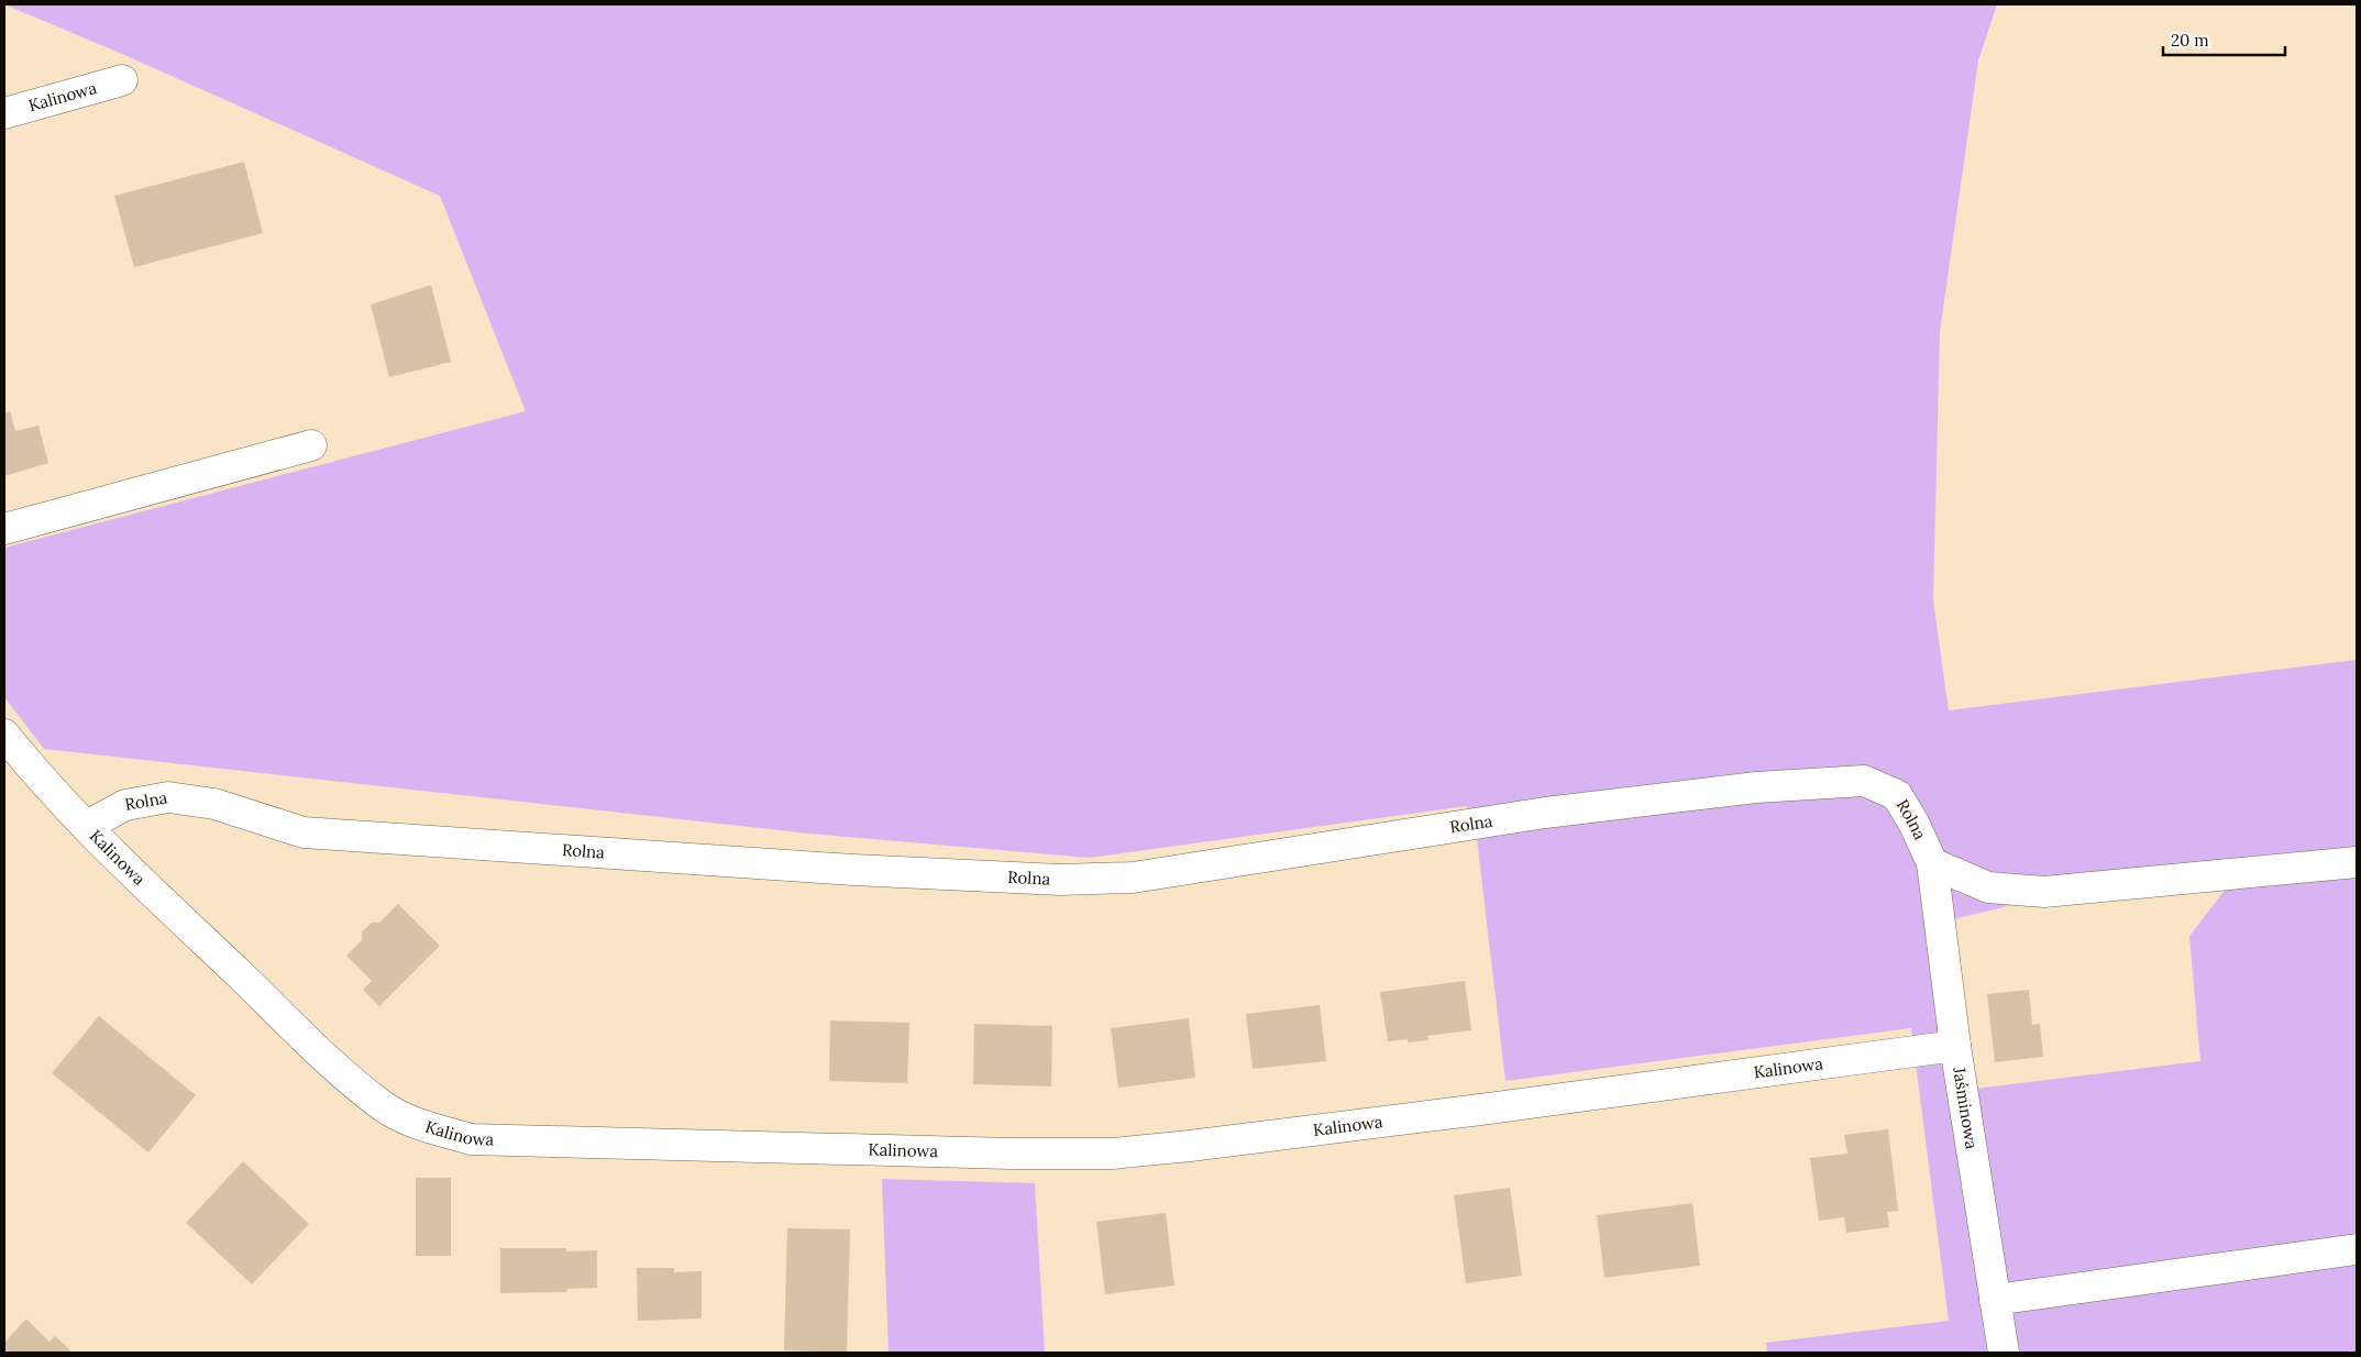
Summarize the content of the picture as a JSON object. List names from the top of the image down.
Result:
{
  "streets": {
    "street": ["Kalinowa", "Rolna", "Jaśminowa"]
  },
  "crossings": [
    ["Kalinowa", "Rolna"],
    ["Kalinowa", "Jaśminowa"],
    ["Rolna", "Jaśminowa"]
  ],
  "scale_bar": "20 m"
}
